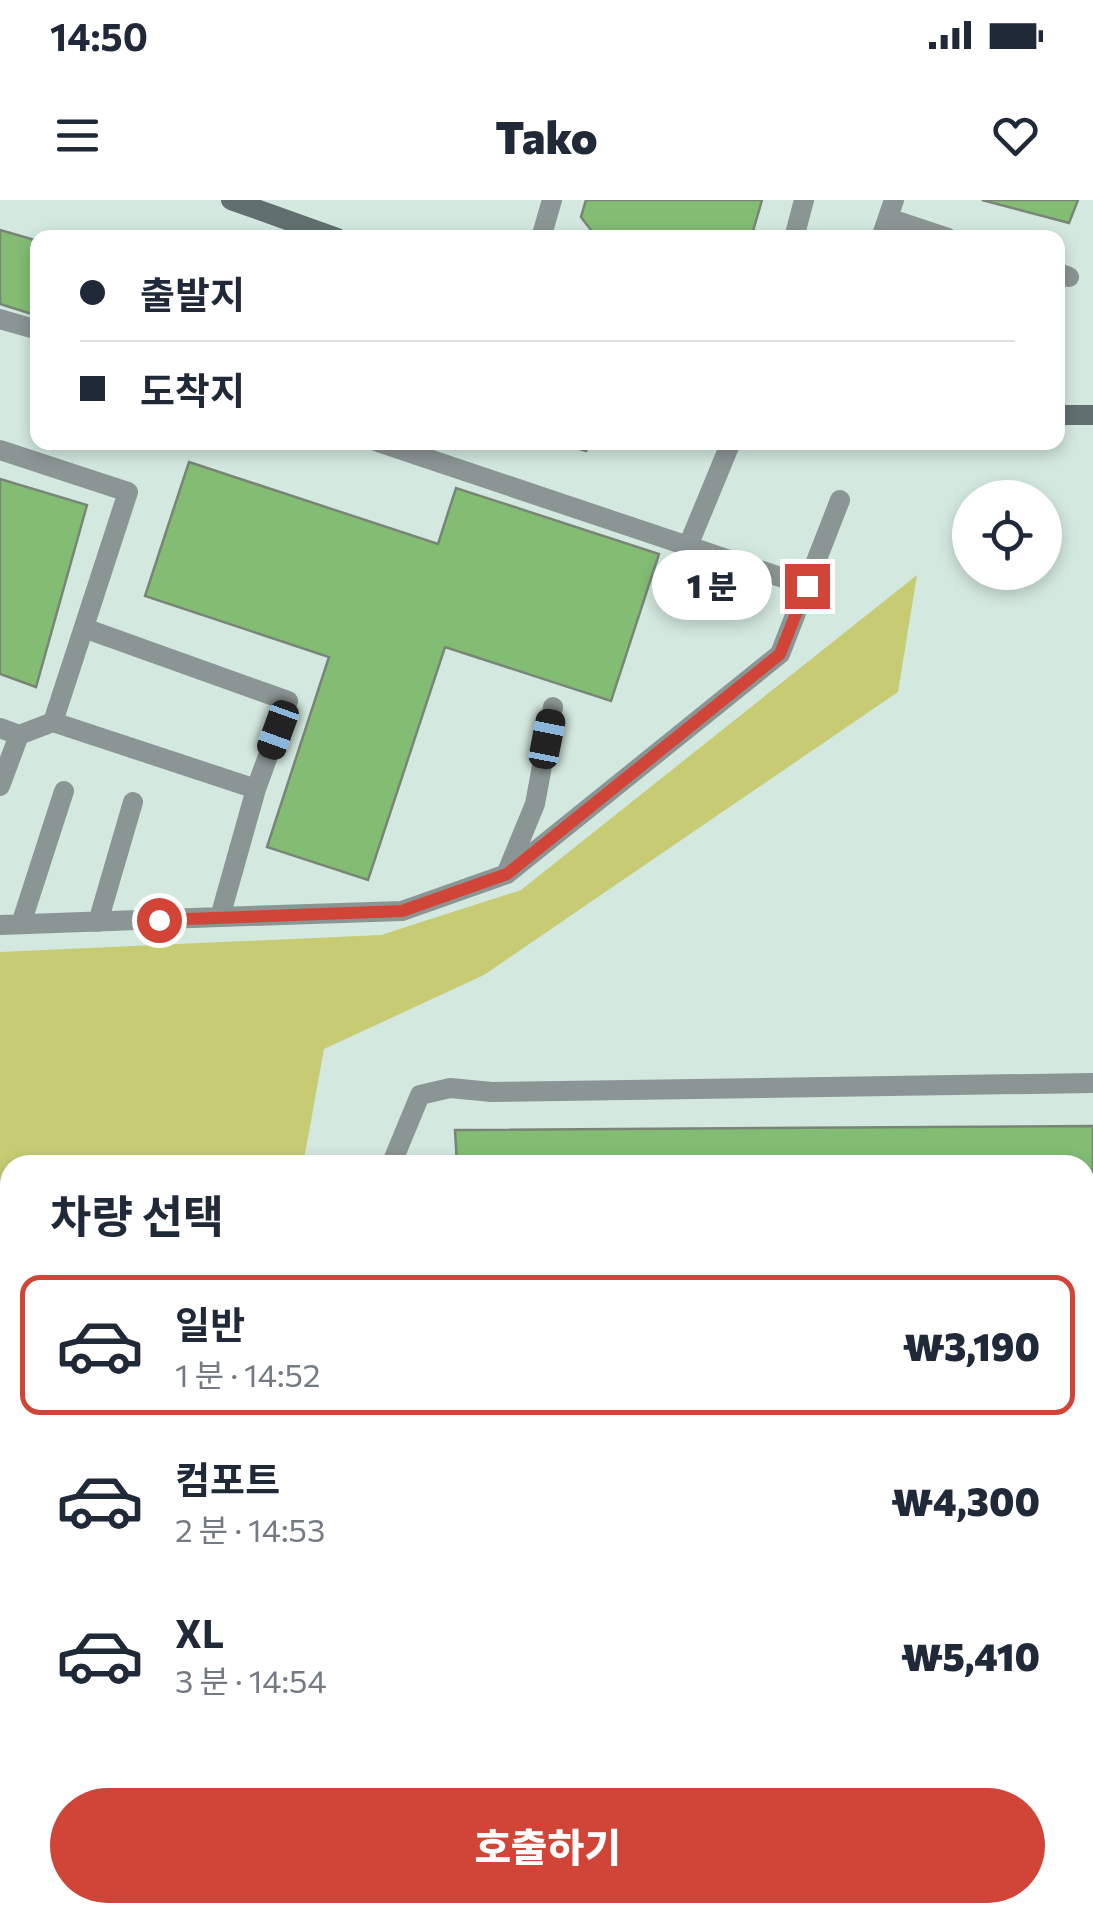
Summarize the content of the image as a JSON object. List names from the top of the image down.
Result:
{
  "page": {
    "status": "14:50",
    "header": "Tako",
    "banner": ["출발지", "도착지"],
    "bubble": "1 분",
    "heading": "차량 선택",
    "list": [
      {
        "name": "일반",
        "note": "1 분 · 14:52",
        "value": "₩3,190"
      },
      {
        "name": "컴포트",
        "note": "2 분 · 14:53",
        "value": "₩4,300"
      },
      {
        "name": "XL",
        "note": "3 분 · 14:54",
        "value": "₩5,410"
      }
    ],
    "buttons": "호출하기"
  }
}
